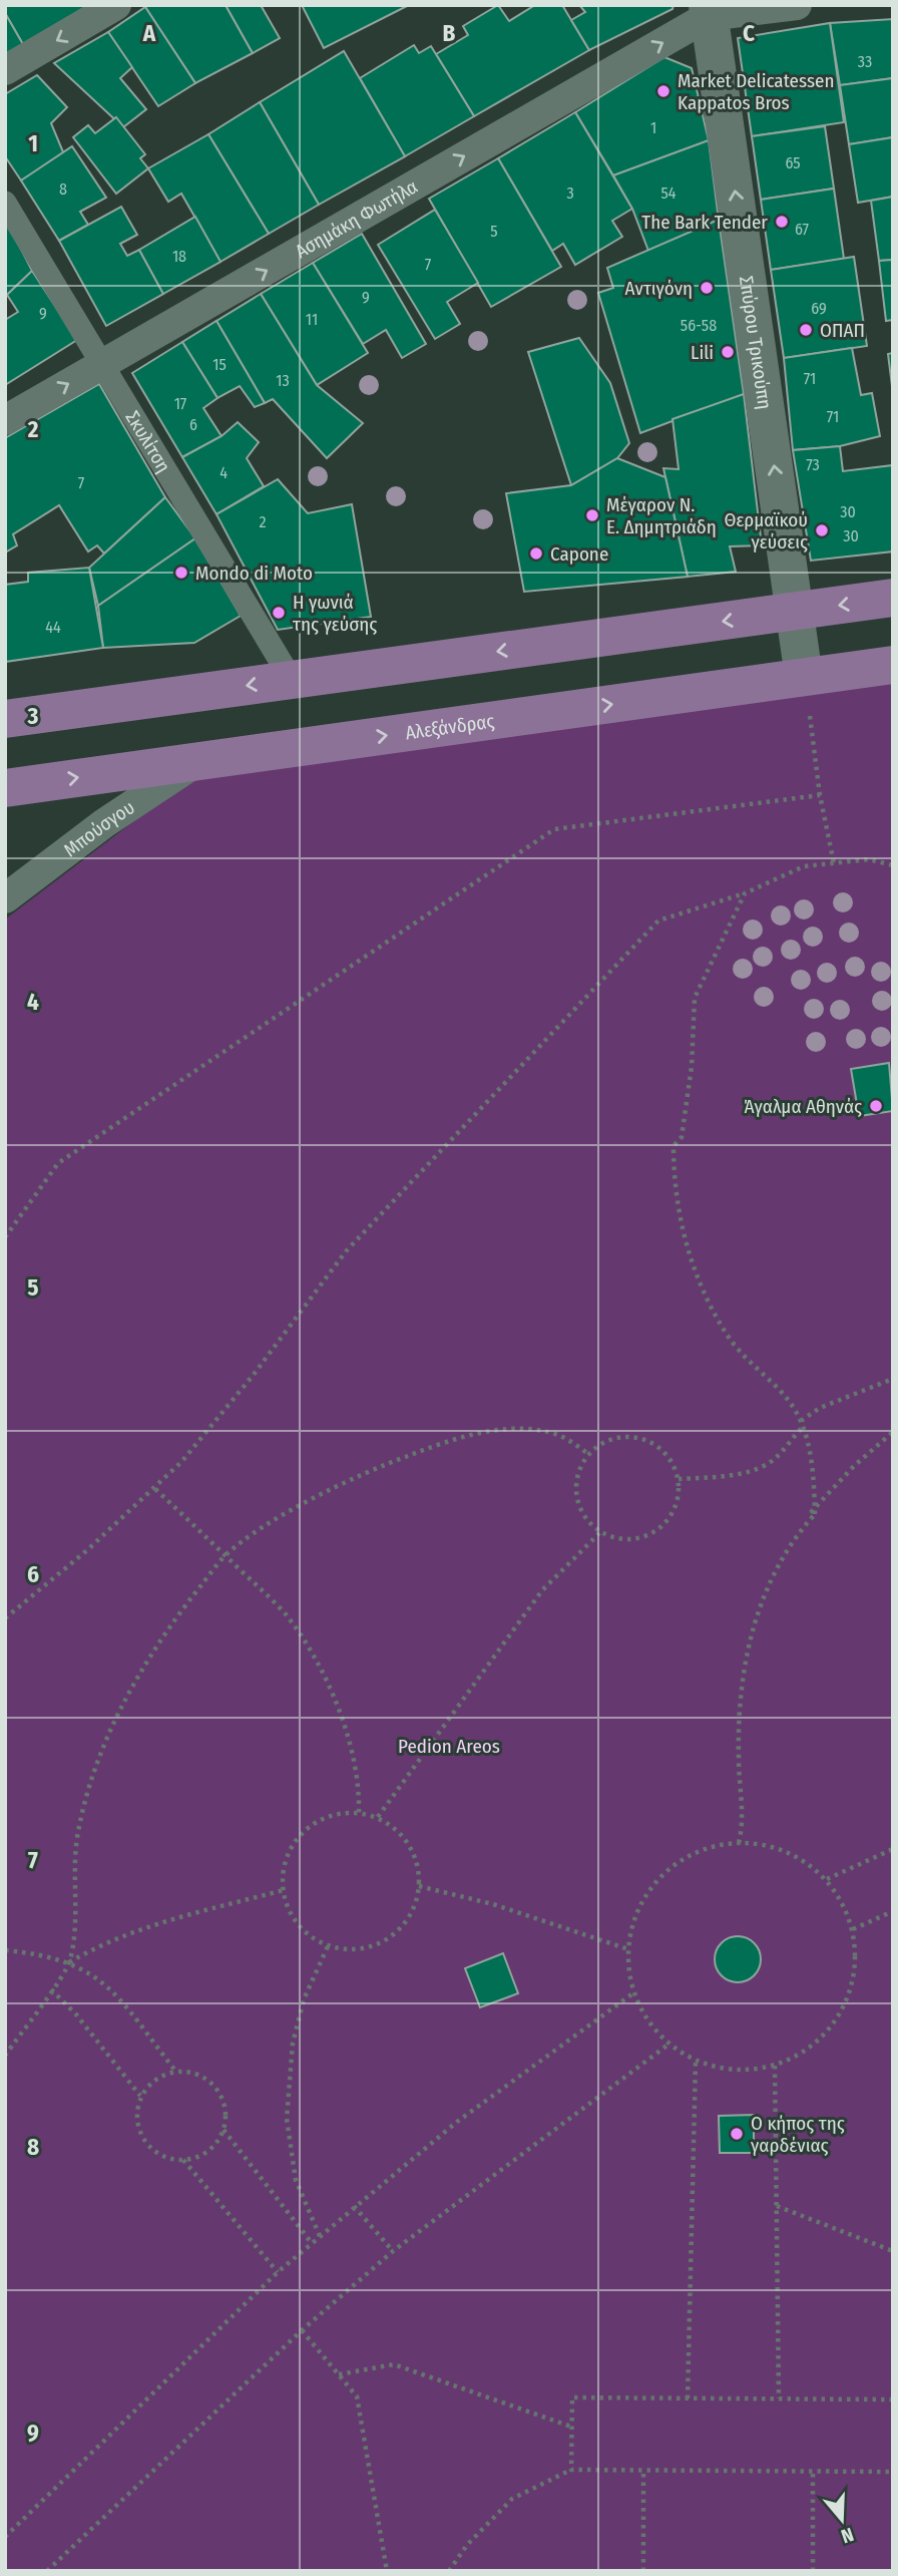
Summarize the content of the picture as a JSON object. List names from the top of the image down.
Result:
{
  "streets": {
    "main road": ["Αλεξάνδρας"],
    "street": [
      "Ασημάκη Φωτήλα",
      "Σπύρου Τρικούπη",
      "Σκυλίτση",
      "Μπούσγου"
    ]
  },
  "crossings": [
    ["Ασημάκη Φωτήλα", "Σπύρου Τρικούπη"],
    ["Ασημάκη Φωτήλα", "Σκυλίτση"],
    ["Σπύρου Τρικούπη", "Αλεξάνδρας"],
    ["Αλεξάνδρας", "Μπούσγου"]
  ],
  "one_way": ["Ασημάκη Φωτήλα", "Σπύρου Τρικούπη"],
  "parks": ["Pedion Areos"],
  "places": [
    "Market Delicatessen Kappatos Bros",
    "The Bark Tender",
    "Αντιγόνη",
    "ΟΠΑΠ",
    "Lili",
    "Μέγαρον Ν. Ε. Δημητριάδη",
    "Θερμαϊκού γεύσεις",
    "Capone",
    "Mondo di Moto",
    "Η γωνιά της γεύσης",
    "Άγαλμα Αθηνάς",
    "Ο κήπος της γαρδένιας"
  ],
  "house_numbers": [
    "33",
    "1",
    "65",
    "8",
    "3",
    "54",
    "67",
    "5",
    "18",
    "7",
    "9",
    "69",
    "9",
    "11",
    "56-58",
    "15",
    "71",
    "13",
    "17",
    "71",
    "6",
    "73",
    "4",
    "7",
    "30",
    "2",
    "30",
    "44"
  ],
  "north": "bottom",
  "grid": {
    "columns": ["A", "B", "C"],
    "rows": [
      "1",
      "2",
      "3",
      "4",
      "5",
      "6",
      "7",
      "8",
      "9"
    ]
  }
}
